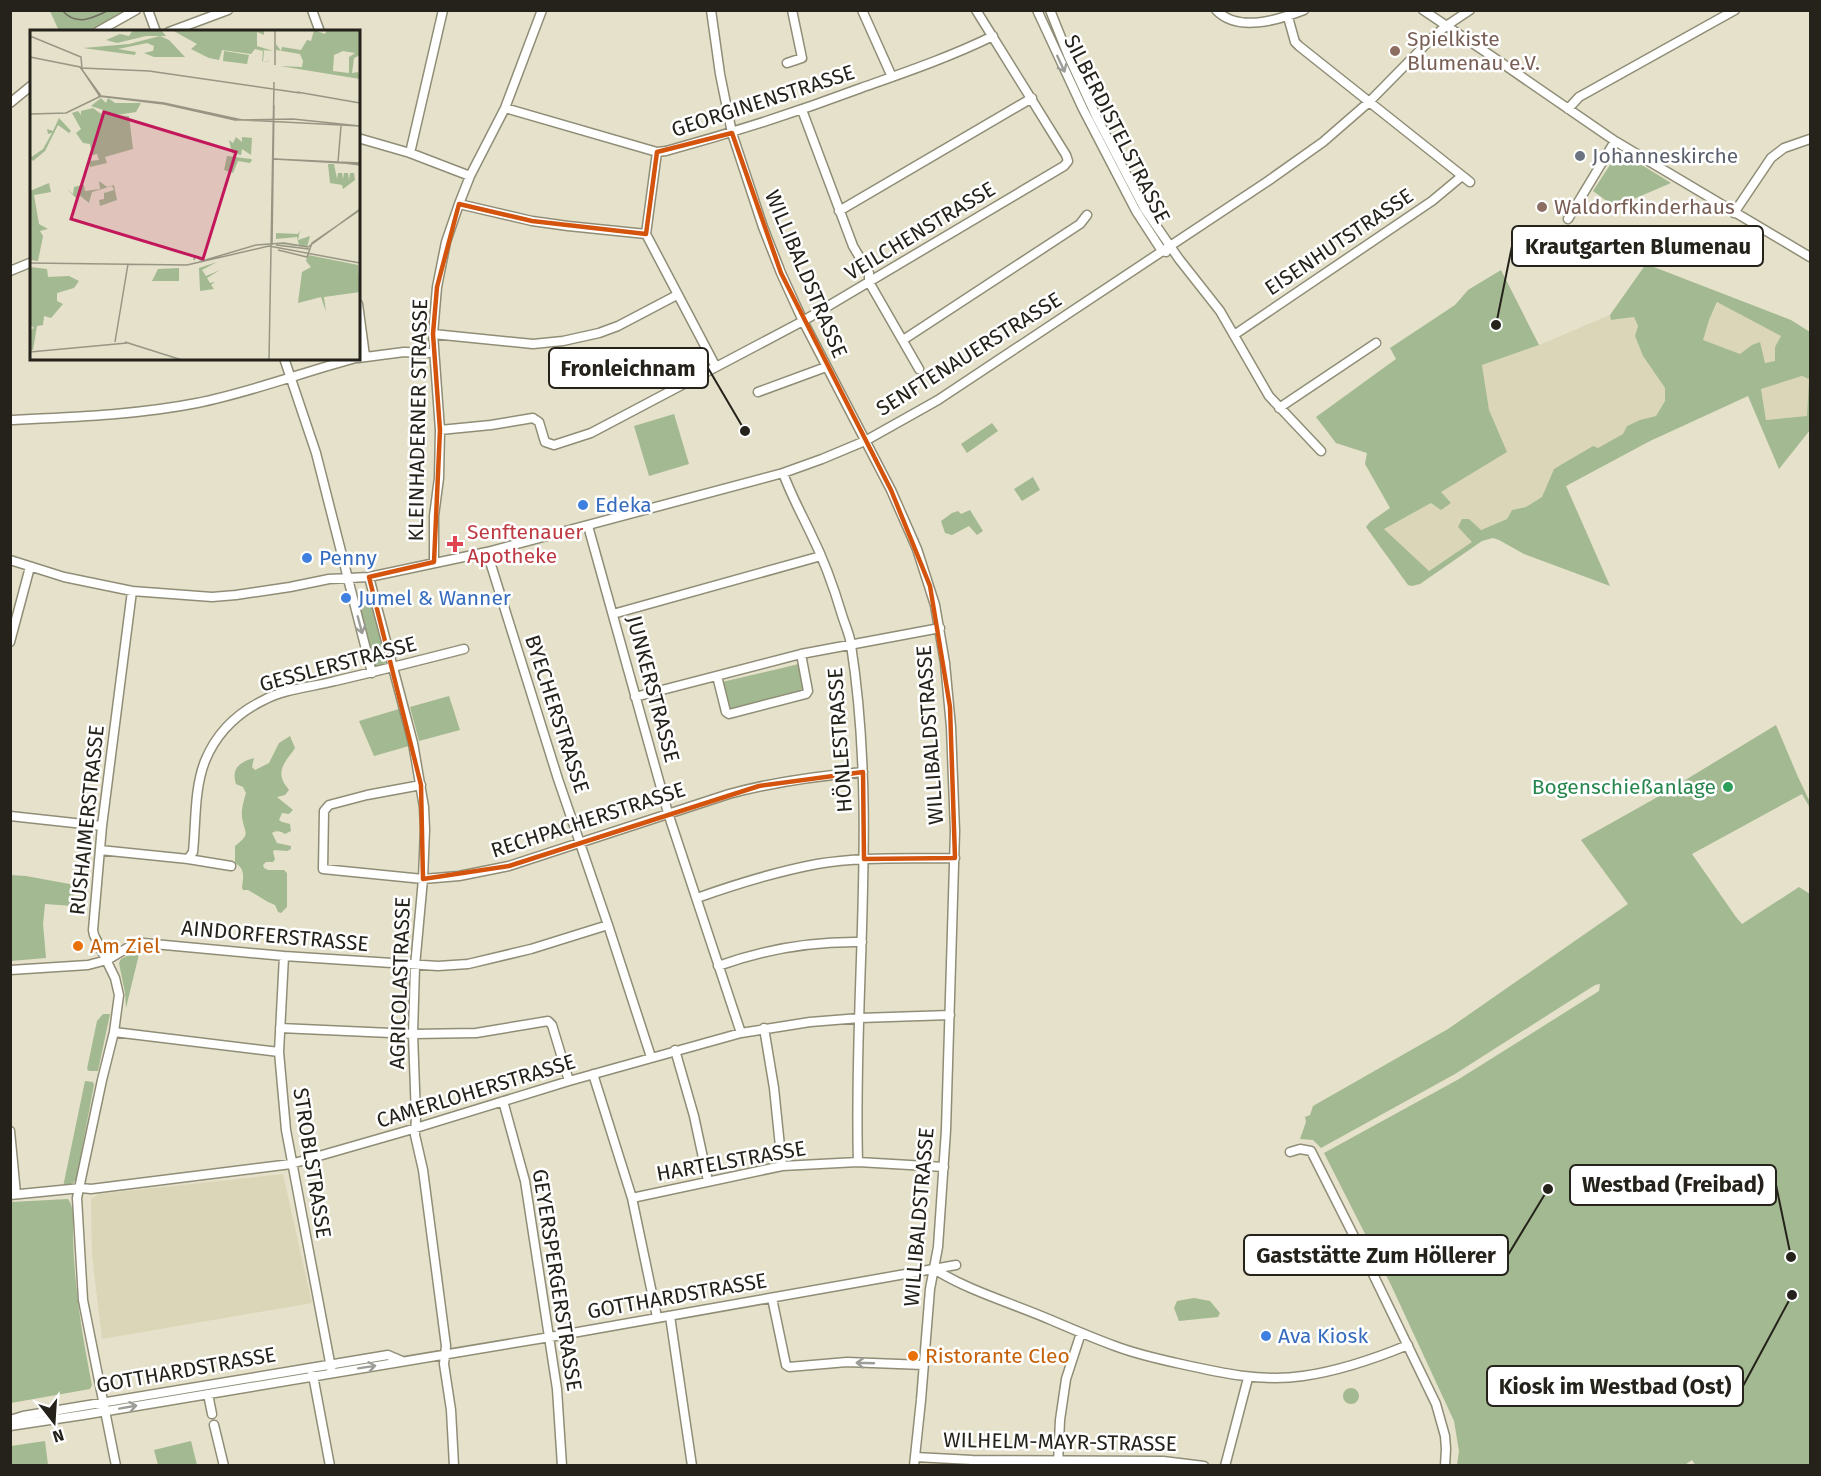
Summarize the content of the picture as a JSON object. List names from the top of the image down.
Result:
{
  "streets": {
    "street": [
      "GEORGINENSTRASSE",
      "SILBERDISTELSTRASSE",
      "VEILCHENSTRASSE",
      "EISENHUTSTRASSE",
      "WILLIBALDSTRASSE",
      "SENFTENAUERSTRASSE",
      "KLEINHADERNER STRASSE",
      "GESSLERSTRASSE",
      "JUNKERSTRASSE",
      "BYECHERSTRASSE",
      "HÖNLESTRASSE",
      "RUSHAIMERSTRASSE",
      "RECHPACHERSTRASSE",
      "AINDORFERSTRASSE",
      "AGRICOLASTRASSE",
      "CAMERLOHERSTRASSE",
      "HARTELSTRASSE",
      "STROBLSTRASSE",
      "GEYERSPERGERSTRASSE",
      "GOTTHARDSTRASSE",
      "WILHELM-MAYR-STRASSE"
    ]
  },
  "crossings": [
    ["GEORGINENSTRASSE", "VEILCHENSTRASSE"],
    ["GEORGINENSTRASSE", "WILLIBALDSTRASSE"],
    ["GEORGINENSTRASSE", "KLEINHADERNER STRASSE"],
    ["SILBERDISTELSTRASSE", "EISENHUTSTRASSE"],
    ["SILBERDISTELSTRASSE", "SENFTENAUERSTRASSE"],
    ["VEILCHENSTRASSE", "WILLIBALDSTRASSE"],
    ["VEILCHENSTRASSE", "KLEINHADERNER STRASSE"],
    ["WILLIBALDSTRASSE", "SENFTENAUERSTRASSE"],
    ["WILLIBALDSTRASSE", "CAMERLOHERSTRASSE"],
    ["WILLIBALDSTRASSE", "HARTELSTRASSE"],
    ["WILLIBALDSTRASSE", "GOTTHARDSTRASSE"],
    ["WILLIBALDSTRASSE", "WILHELM-MAYR-STRASSE"],
    ["SENFTENAUERSTRASSE", "KLEINHADERNER STRASSE"],
    ["SENFTENAUERSTRASSE", "JUNKERSTRASSE"],
    ["SENFTENAUERSTRASSE", "BYECHERSTRASSE"],
    ["SENFTENAUERSTRASSE", "HÖNLESTRASSE"],
    ["SENFTENAUERSTRASSE", "AGRICOLASTRASSE"],
    ["GESSLERSTRASSE", "AGRICOLASTRASSE"],
    ["JUNKERSTRASSE", "RECHPACHERSTRASSE"],
    ["JUNKERSTRASSE", "CAMERLOHERSTRASSE"],
    ["BYECHERSTRASSE", "RECHPACHERSTRASSE"],
    ["BYECHERSTRASSE", "AINDORFERSTRASSE"],
    ["BYECHERSTRASSE", "CAMERLOHERSTRASSE"],
    ["HÖNLESTRASSE", "RECHPACHERSTRASSE"],
    ["HÖNLESTRASSE", "CAMERLOHERSTRASSE"],
    ["HÖNLESTRASSE", "HARTELSTRASSE"],
    ["RUSHAIMERSTRASSE", "AINDORFERSTRASSE"],
    ["RUSHAIMERSTRASSE", "CAMERLOHERSTRASSE"],
    ["RUSHAIMERSTRASSE", "GOTTHARDSTRASSE"],
    ["RECHPACHERSTRASSE", "AGRICOLASTRASSE"],
    ["AINDORFERSTRASSE", "AGRICOLASTRASSE"],
    ["AINDORFERSTRASSE", "STROBLSTRASSE"],
    ["AGRICOLASTRASSE", "CAMERLOHERSTRASSE"],
    ["AGRICOLASTRASSE", "GOTTHARDSTRASSE"],
    ["CAMERLOHERSTRASSE", "STROBLSTRASSE"],
    ["CAMERLOHERSTRASSE", "GEYERSPERGERSTRASSE"],
    ["STROBLSTRASSE", "GOTTHARDSTRASSE"],
    ["GEYERSPERGERSTRASSE", "GOTTHARDSTRASSE"]
  ],
  "places": {
    "other": [
      "Spielkiste Blumenau e.V.",
      "Johanneskirche",
      "Waldorfkinderhaus",
      "Krautgarten Blumenau",
      "Fronleichnam",
      "Edeka",
      "Penny",
      "Jumel & Wanner",
      "Bogenschießanlage",
      "Am Ziel",
      "Gaststätte Zum Höllerer",
      "Westbad (Freibad)",
      "Kiosk im Westbad (Ost)",
      "Ava Kiosk",
      "Ristorante Cleo"
    ],
    "health": ["Senftenauer Apotheke"]
  },
  "north": "bottom"
}
